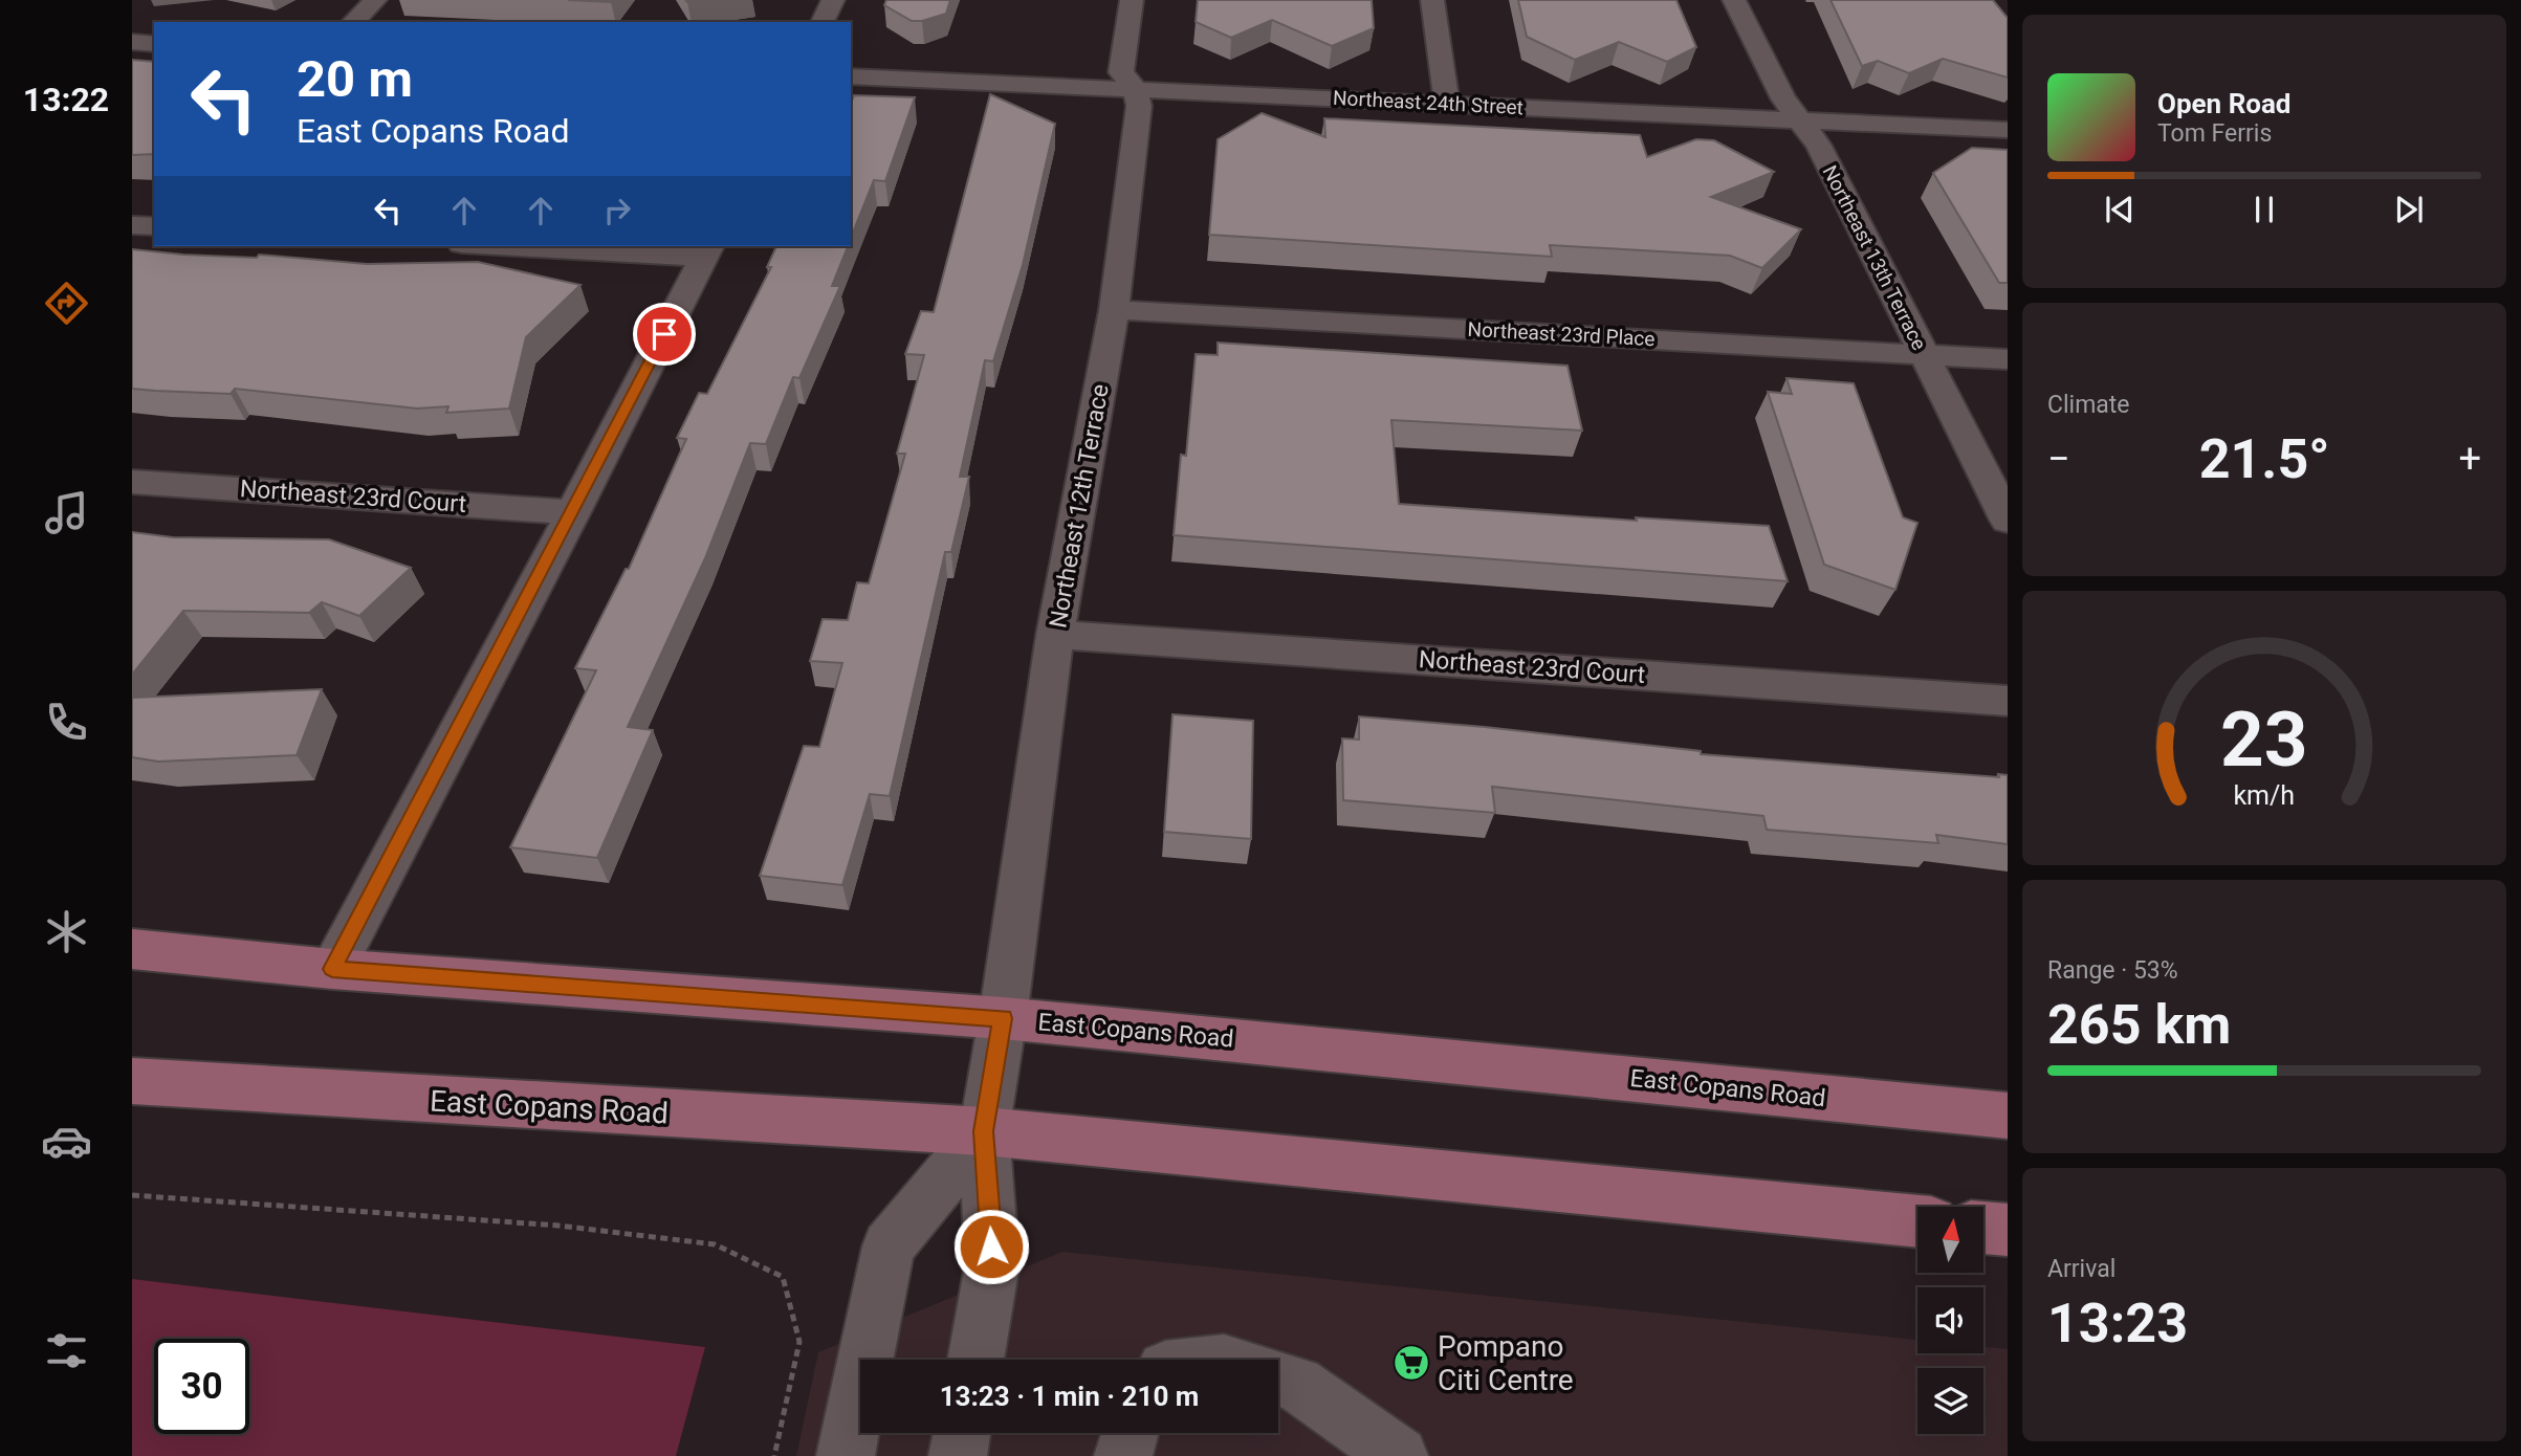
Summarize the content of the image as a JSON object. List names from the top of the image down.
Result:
{
  "streets": {
    "main road": ["East Copans Road"],
    "street": [
      "Northeast 24th Street",
      "Northeast 13th Terrace",
      "Northeast 23rd Place",
      "Northeast 23rd Court",
      "Northeast 12th Terrace"
    ]
  },
  "crossings": [
    ["Northeast 24th Street", "Northeast 13th Terrace"],
    ["Northeast 24th Street", "Northeast 12th Terrace"],
    ["Northeast 13th Terrace", "Northeast 23rd Place"],
    ["Northeast 23rd Place", "Northeast 12th Terrace"],
    ["Northeast 23rd Court", "Northeast 12th Terrace"],
    ["Northeast 12th Terrace", "East Copans Road"]
  ],
  "places": {
    "supermarket": ["Pompano Citi Centre"]
  },
  "north": "top",
  "page": {
    "tabs": "13:22",
    "turn": ["20 m", "East Copans Road"],
    "song": ["Open Road", "Tom Ferris"],
    "tile": [
      "Climate",
      ["Range · 53%", "265 km"],
      ["Arrival", "13:23"]
    ],
    "heat": ["−", "21.5°", "+"],
    "limit": "30",
    "trip": "13:23 · 1 min · 210 m",
    "gauge": ["23", "km/h"]
  }
}
